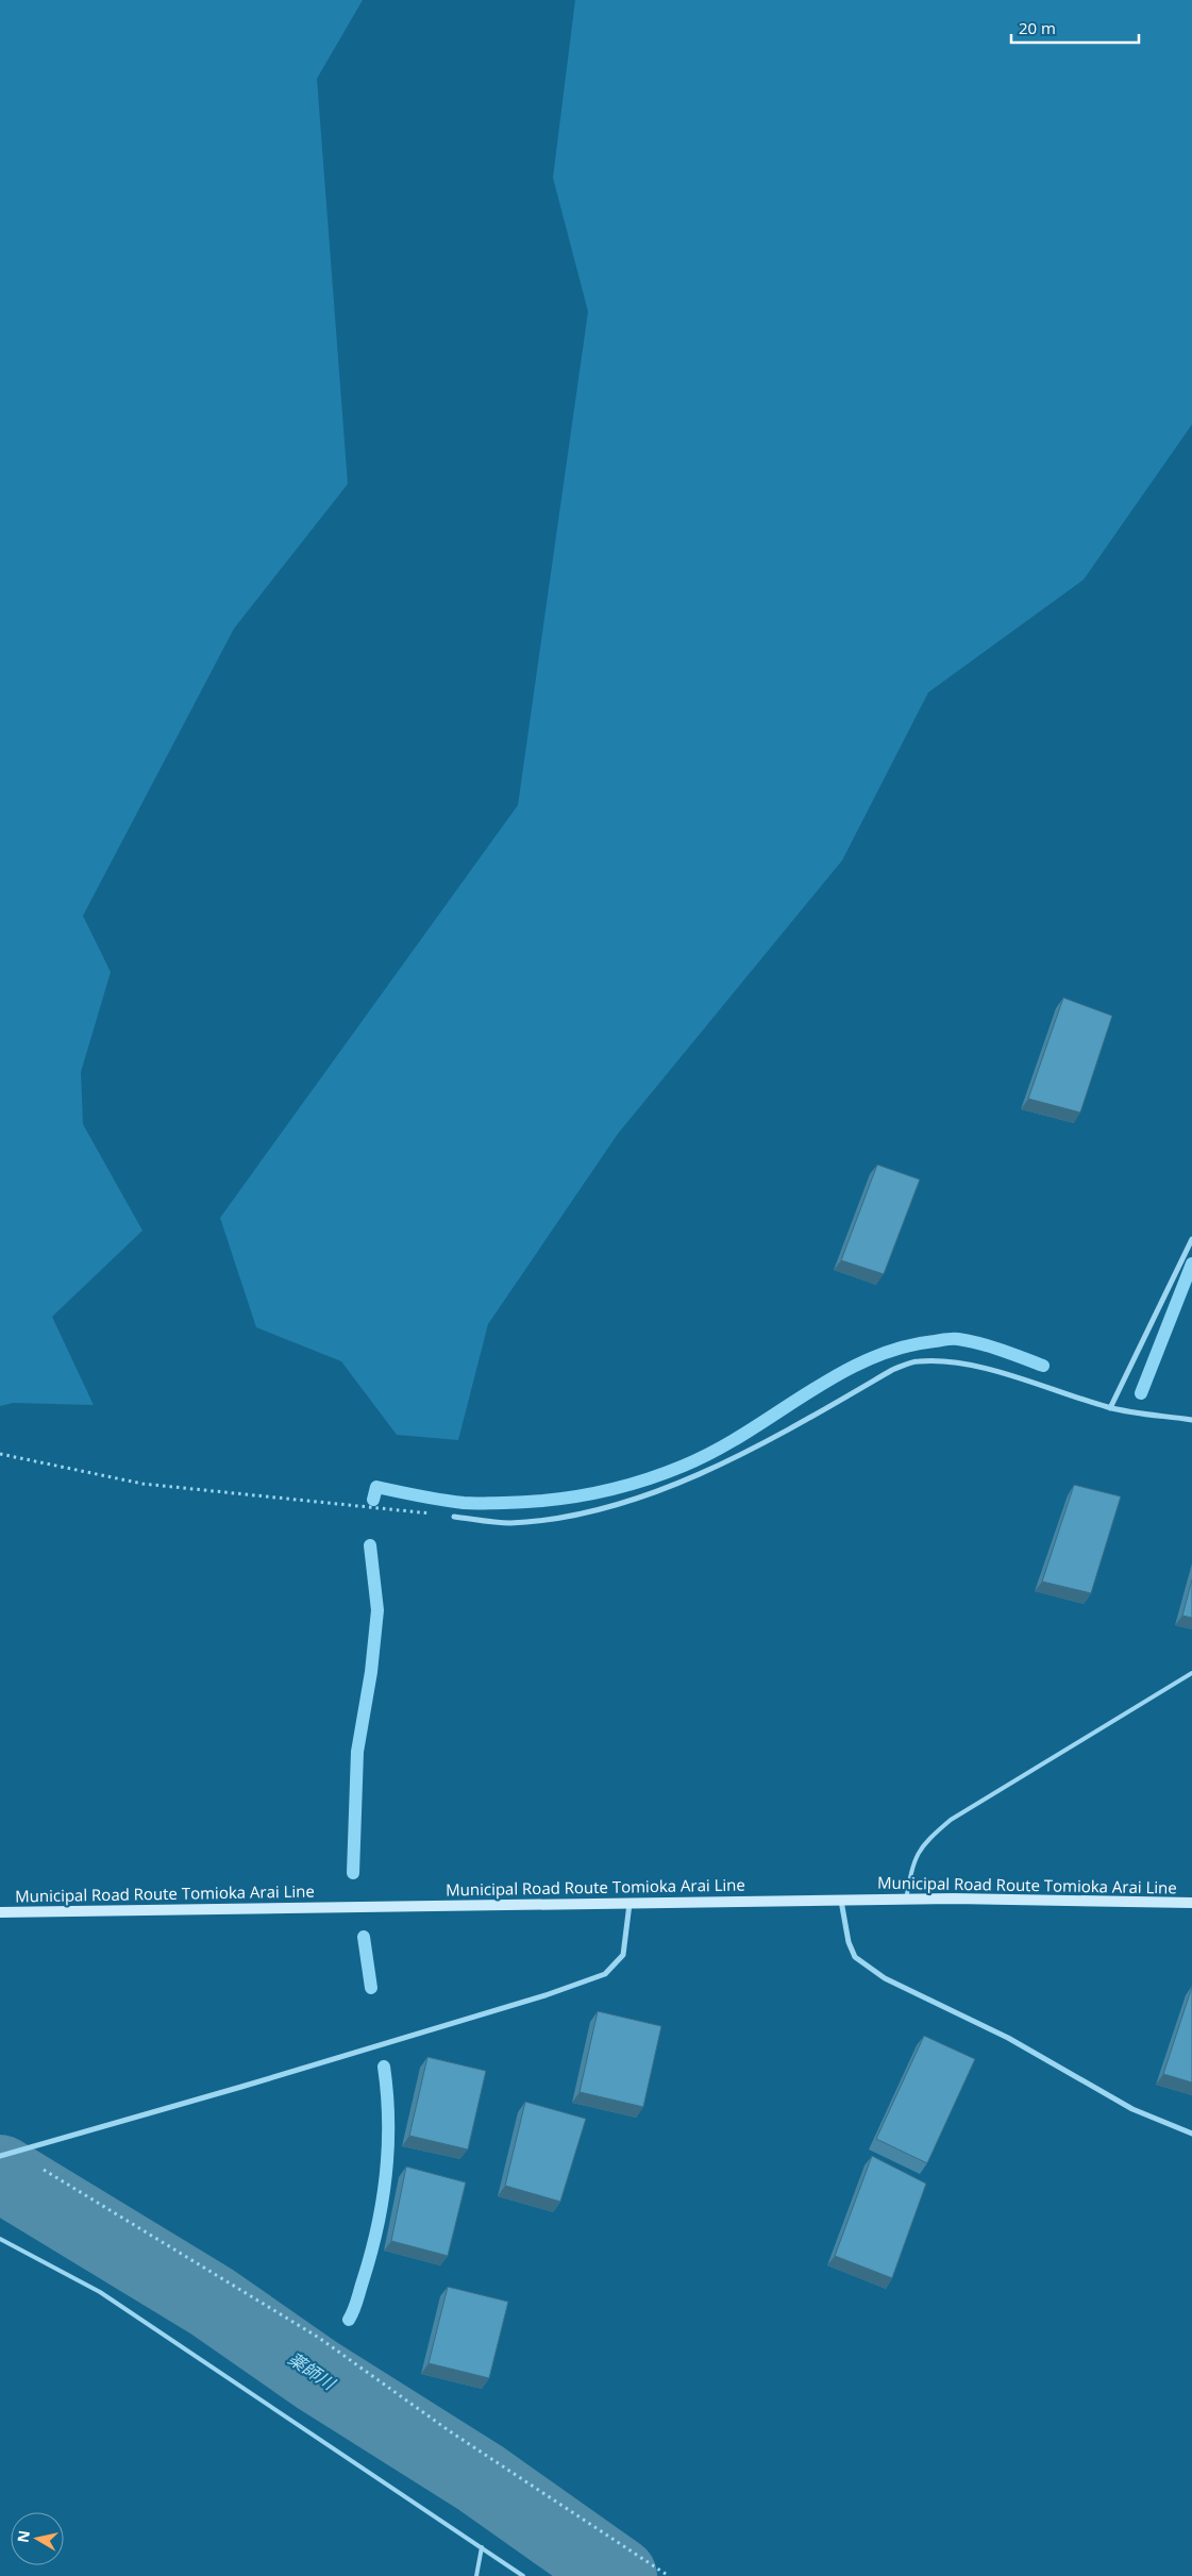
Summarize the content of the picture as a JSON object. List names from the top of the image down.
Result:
{
  "streets": {
    "street": ["Municipal Road Route Tomioka Arai Line"]
  },
  "water": ["薬師川"],
  "scale_bar": "20 m",
  "north": "left"
}
